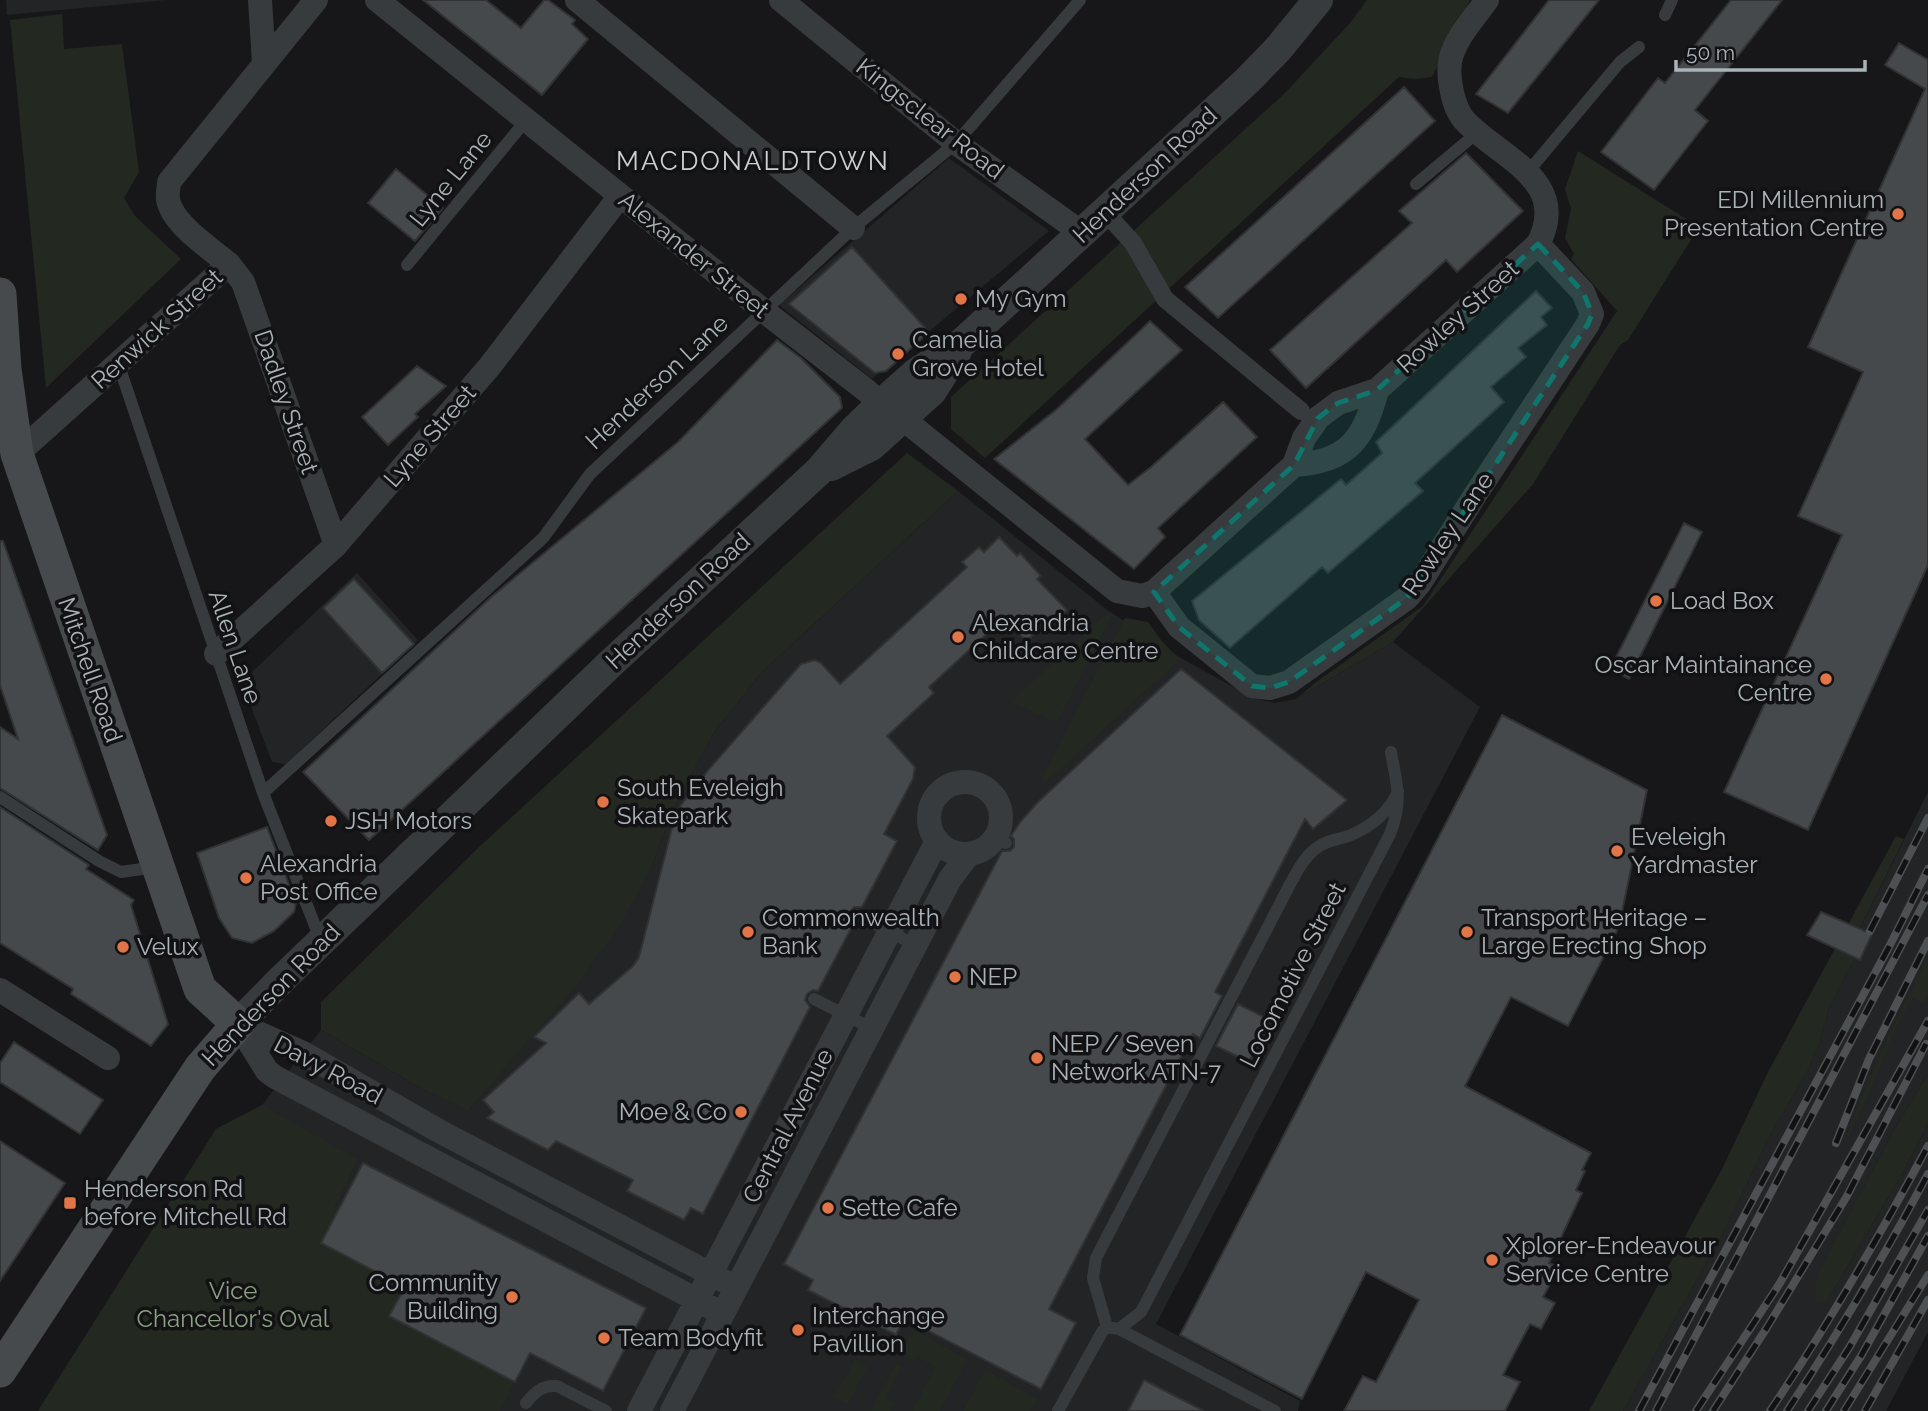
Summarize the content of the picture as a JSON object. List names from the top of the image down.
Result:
{
  "streets": {
    "main road": ["Henderson Road", "Mitchell Road"],
    "street": [
      "Kingsclear Road",
      "Alexander Street",
      "Rowley Street",
      "Renwick Street",
      "Dadley Street",
      "Lyne Street",
      "Rowley Lane",
      "Davy Road",
      "Central Avenue"
    ],
    "lane": [
      "Lyne Lane",
      "Henderson Lane",
      "Allen Lane",
      "Locomotive Street"
    ]
  },
  "crossings": [
    ["Kingsclear Road", "Henderson Road"],
    ["Kingsclear Road", "Henderson Lane"],
    ["Henderson Road", "Alexander Street"],
    ["Henderson Road", "Allen Lane"],
    ["Henderson Road", "Mitchell Road"],
    ["Henderson Road", "Davy Road"],
    ["Lyne Lane", "Alexander Street"],
    ["Alexander Street", "Rowley Street"],
    ["Alexander Street", "Henderson Lane"],
    ["Alexander Street", "Lyne Street"],
    ["Alexander Street", "Rowley Lane"],
    ["Rowley Street", "Rowley Lane"],
    ["Renwick Street", "Dadley Street"],
    ["Renwick Street", "Allen Lane"],
    ["Renwick Street", "Mitchell Road"],
    ["Henderson Lane", "Allen Lane"],
    ["Dadley Street", "Lyne Street"],
    ["Lyne Street", "Allen Lane"],
    ["Mitchell Road", "Davy Road"],
    ["Davy Road", "Central Avenue"]
  ],
  "districts": ["MACDONALDTOWN"],
  "parks": ["Vice Chancellor's Oval"],
  "places": {
    "other": [
      "EDI Millennium Presentation Centre",
      "My Gym",
      "Camelia Grove Hotel",
      "Load Box",
      "Alexandria Childcare Centre",
      "Oscar Maintainance Centre",
      "South Eveleigh Skatepark",
      "JSH Motors",
      "Eveleigh Yardmaster",
      "Alexandria Post Office",
      "Commonwealth Bank",
      "Transport Heritage – Large Erecting Shop",
      "Velux",
      "NEP",
      "NEP / Seven Network ATN-7",
      "Moe & Co",
      "Sette Cafe",
      "Xplorer-Endeavour Service Centre",
      "Community Building",
      "Interchange Pavillion",
      "Team Bodyfit"
    ],
    "transit": ["Henderson Rd before Mitchell Rd"]
  },
  "scale_bar": "50 m"
}
